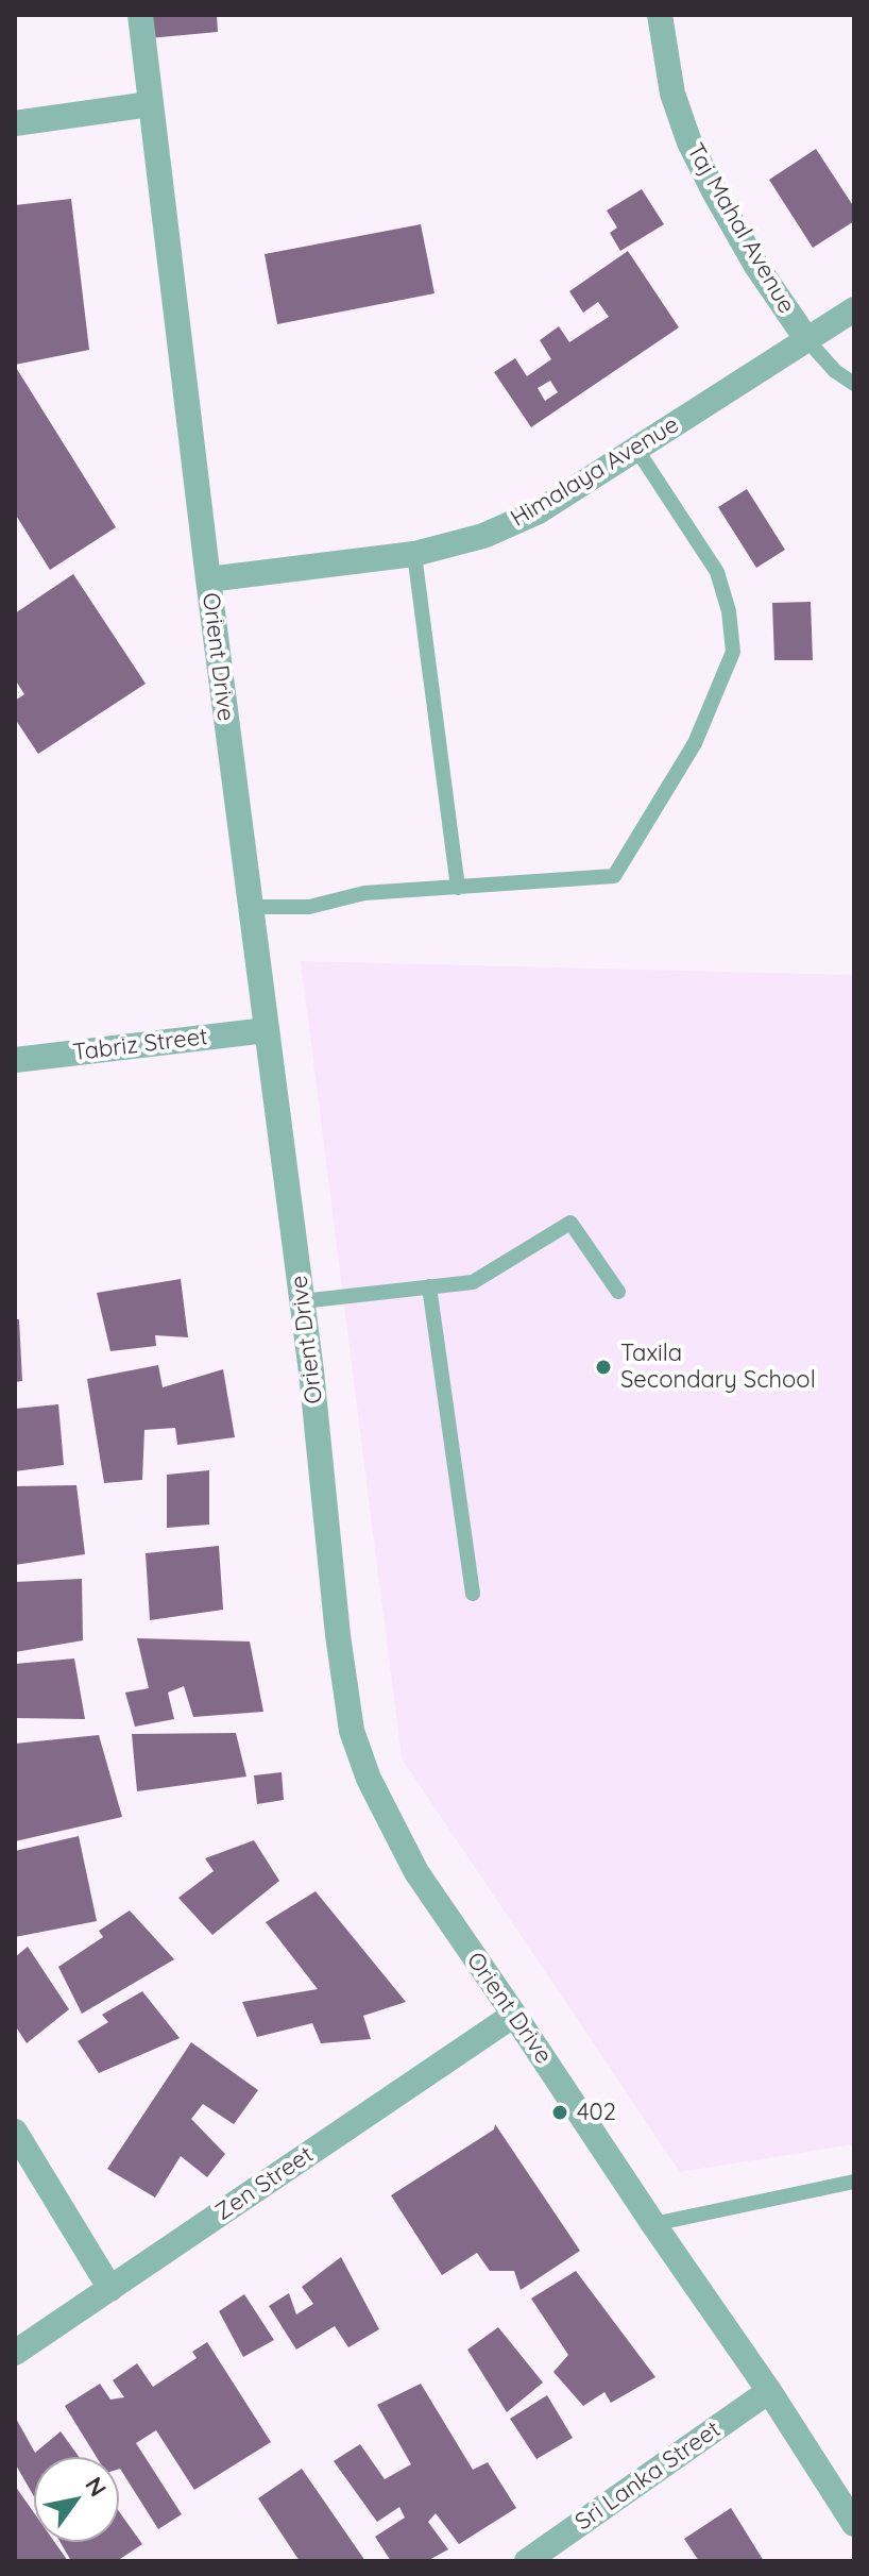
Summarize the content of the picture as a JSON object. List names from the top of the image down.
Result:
{
  "streets": {
    "street": [
      "Taj Mahal Avenue",
      "Himalaya Avenue",
      "Orient Drive",
      "Tabriz Street",
      "Zen Street",
      "Sri Lanka Street"
    ]
  },
  "crossings": [
    ["Taj Mahal Avenue", "Himalaya Avenue"],
    ["Himalaya Avenue", "Orient Drive"],
    ["Orient Drive", "Tabriz Street"],
    ["Orient Drive", "Zen Street"],
    ["Orient Drive", "Sri Lanka Street"]
  ],
  "places": ["Taxila Secondary School", "402"],
  "north": "top right"
}
